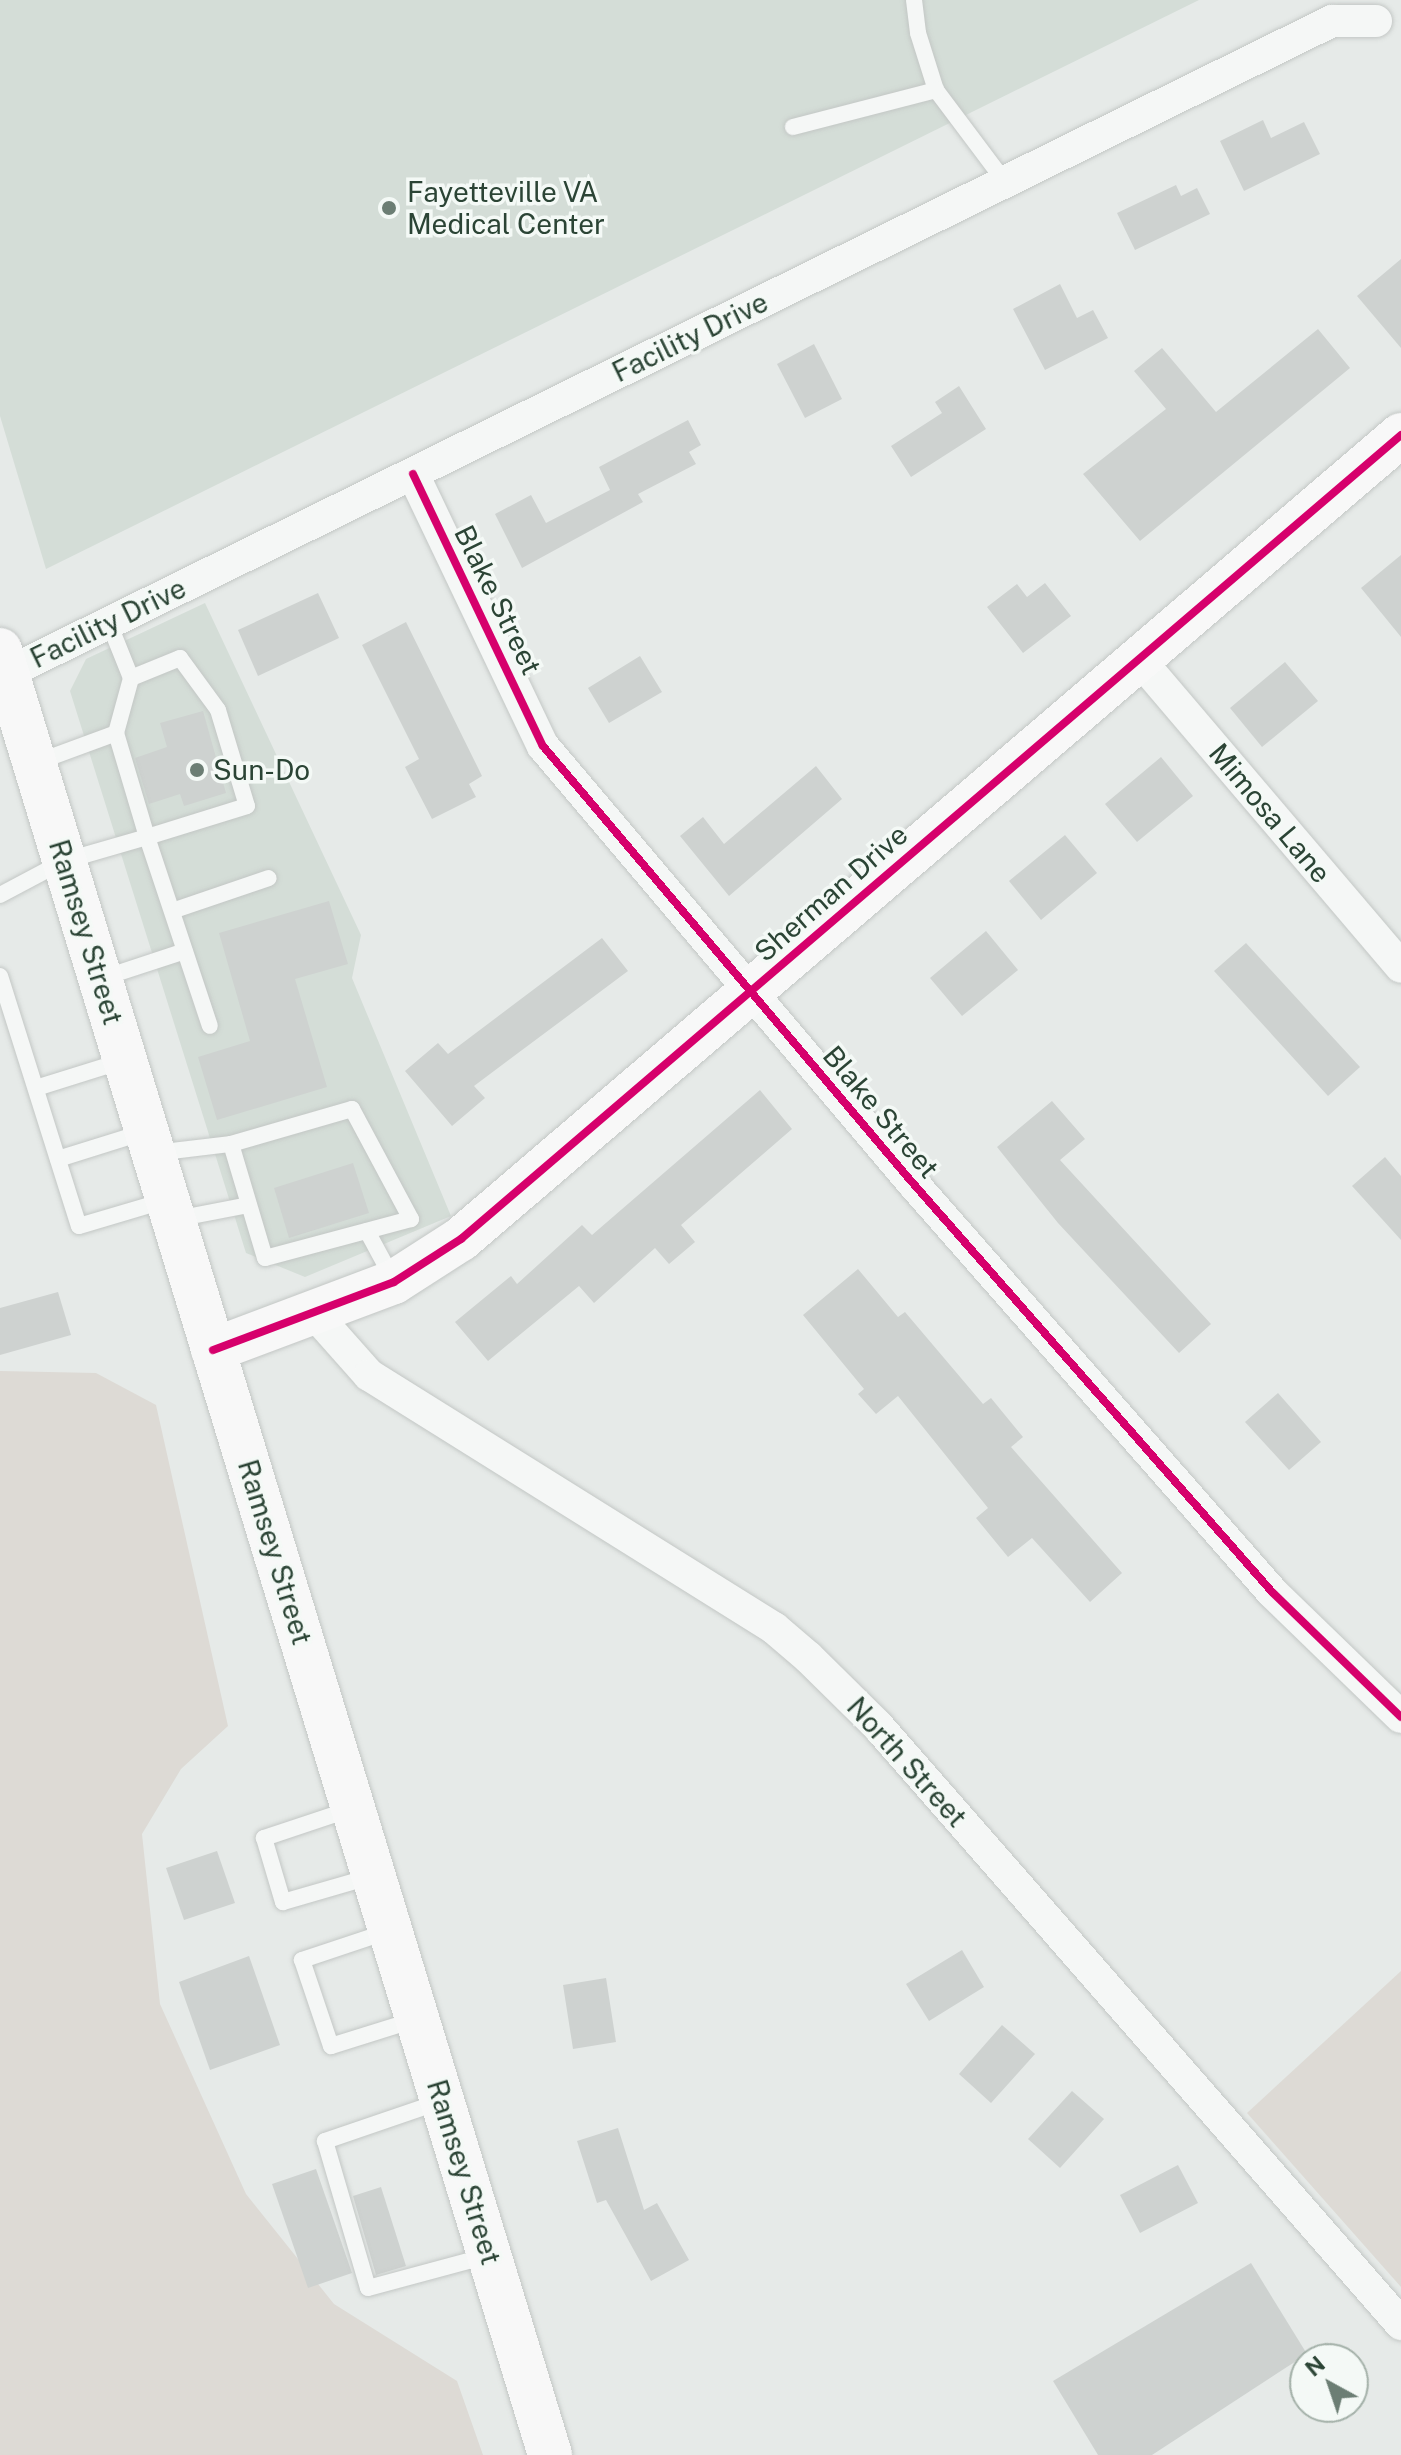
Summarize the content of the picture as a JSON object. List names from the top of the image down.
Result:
{
  "streets": {
    "main road": ["Sherman Drive", "Ramsey Street"],
    "street": [
      "Facility Drive",
      "Blake Street",
      "Mimosa Lane",
      "North Street"
    ]
  },
  "crossings": [
    ["Facility Drive", "Blake Street"],
    ["Facility Drive", "Ramsey Street"],
    ["Blake Street", "Sherman Drive"],
    ["Mimosa Lane", "Sherman Drive"],
    ["Sherman Drive", "Ramsey Street"],
    ["Sherman Drive", "North Street"]
  ],
  "places": ["Fayetteville VA Medical Center", "Sun-Do"],
  "north": "top left"
}
